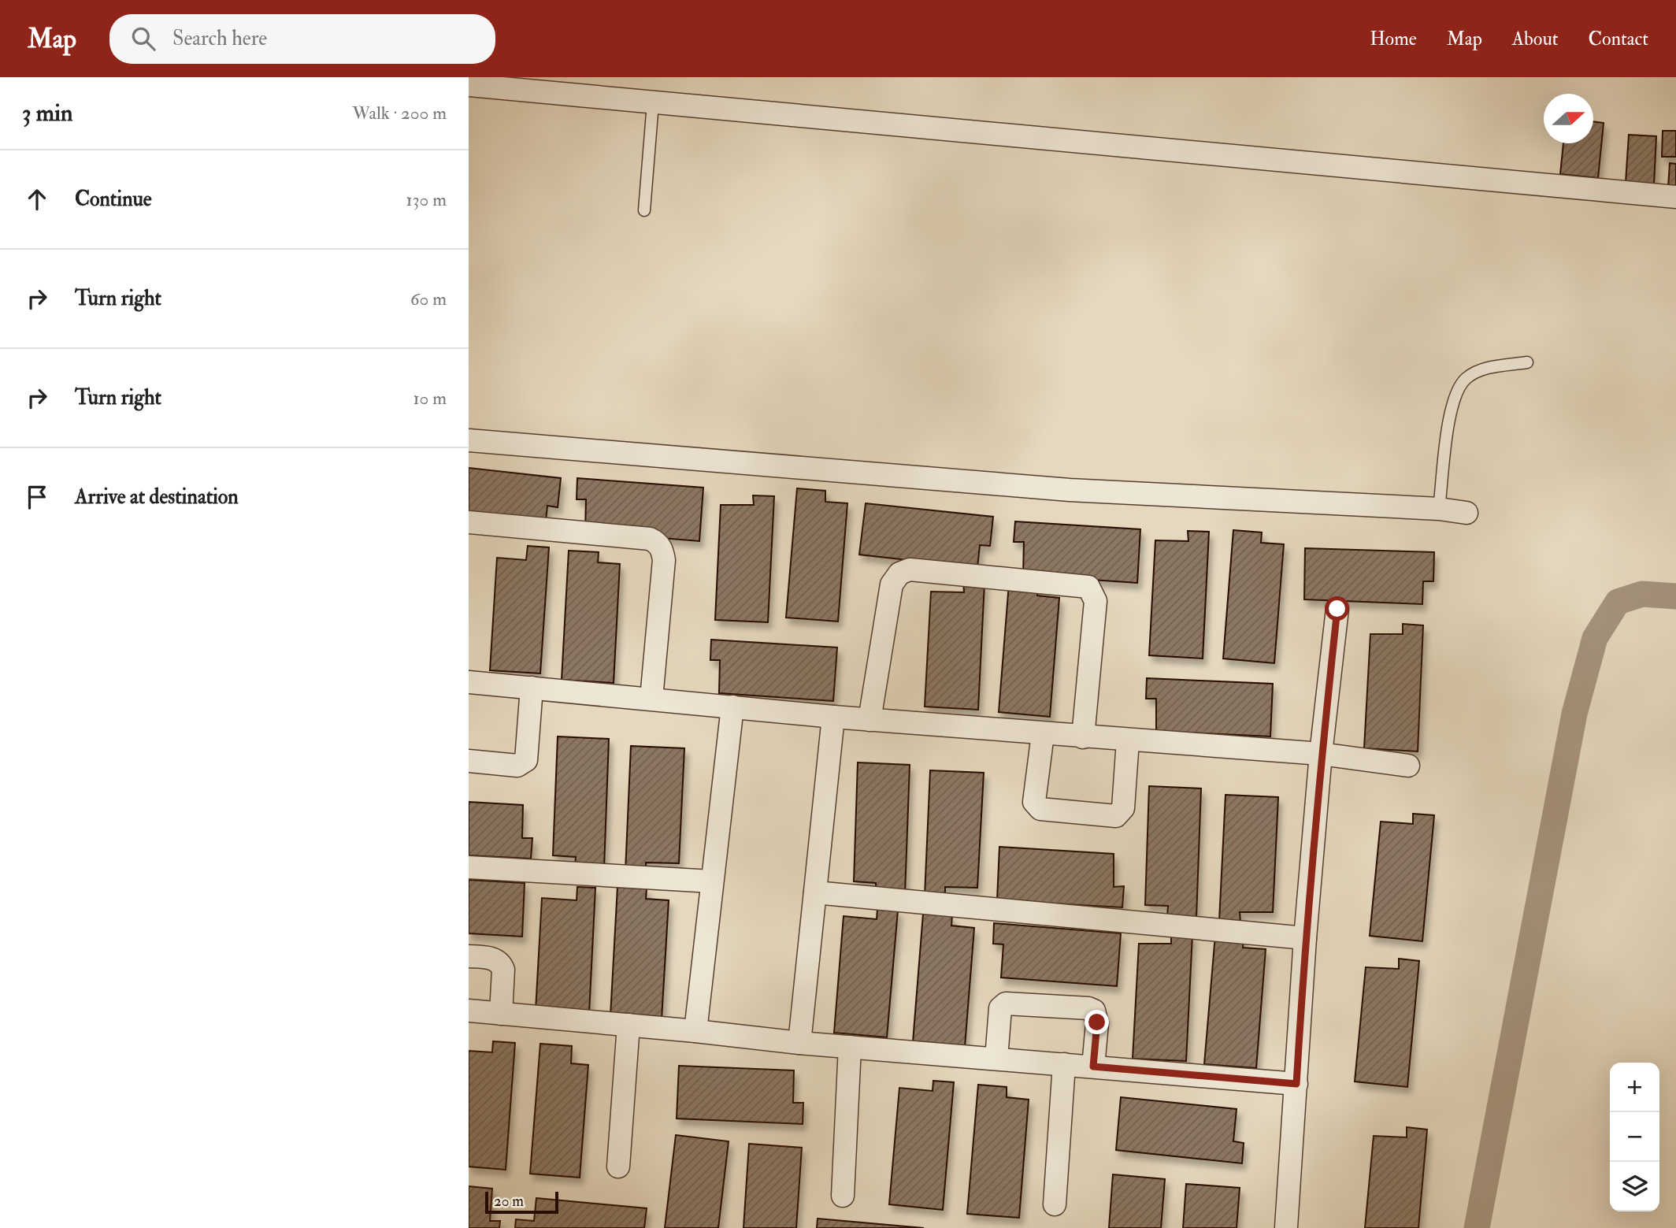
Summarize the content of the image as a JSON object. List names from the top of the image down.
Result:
{
  "scale_bar": "20 m",
  "north": "right",
  "page": {
    "header": "Map",
    "search": "Search here",
    "nav": [
      "Home",
      "Map",
      "About",
      "Contact"
    ],
    "heading": ["3 min", "Walk · 200 m"],
    "list": [
      ["Continue", "130 m"],
      ["Turn right", "60 m"],
      ["Turn right", "10 m"],
      "Arrive at destination"
    ],
    "map_buttons": ["+", "−"],
    "scale": "20 m"
  }
}
